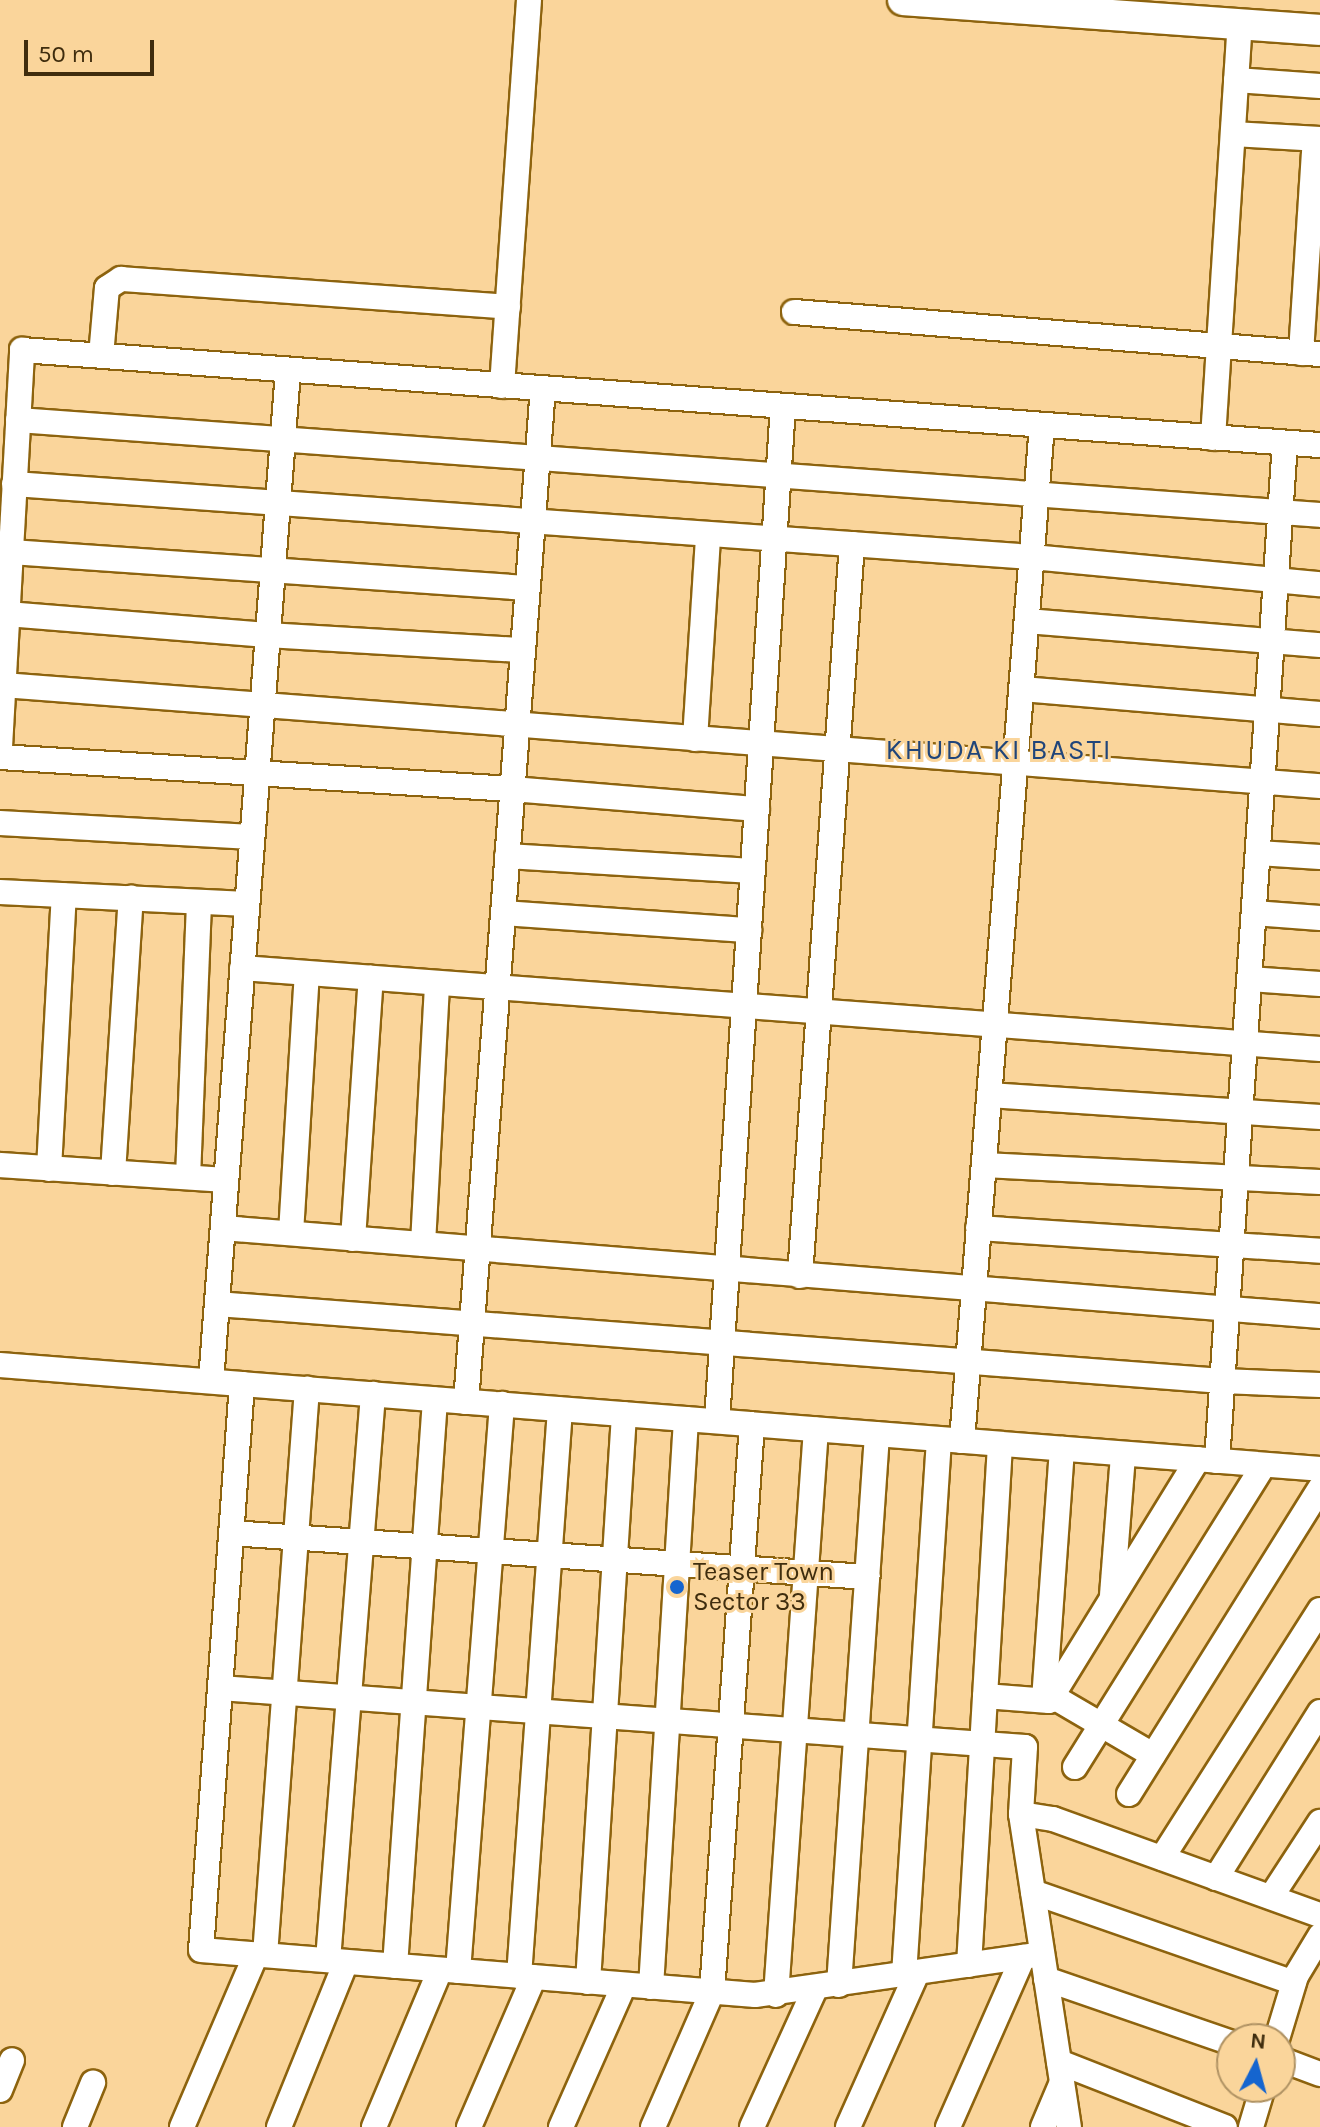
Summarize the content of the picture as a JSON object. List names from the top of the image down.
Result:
{
  "districts": ["KHUDA KI BASTI"],
  "places": ["Teaser Town Sector 33"],
  "scale_bar": "50 m",
  "north": "top"
}
